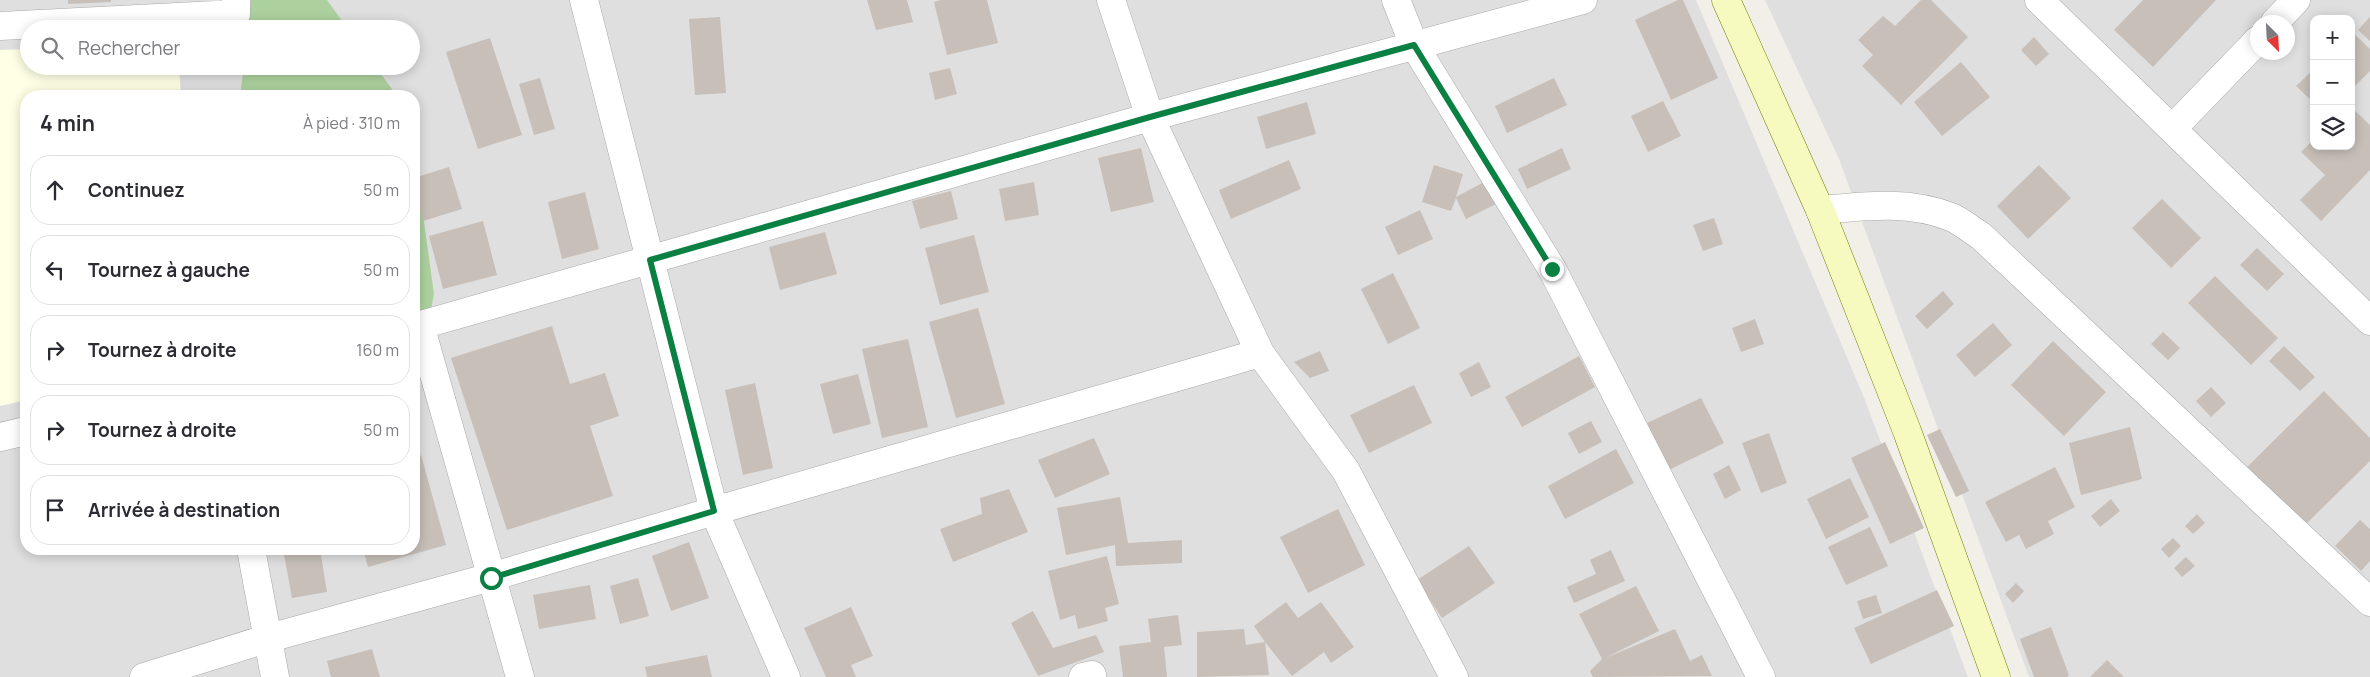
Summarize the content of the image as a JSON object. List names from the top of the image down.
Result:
{
  "north": "bottom right",
  "page": {
    "map_buttons": ["+", "−"],
    "search": "Rechercher",
    "heading": ["4 min", "À pied · 310 m"],
    "list": [
      ["Continuez", "50 m"],
      ["Tournez à gauche", "50 m"],
      ["Tournez à droite", "160 m"],
      ["Tournez à droite", "50 m"],
      "Arrivée à destination"
    ]
  }
}
